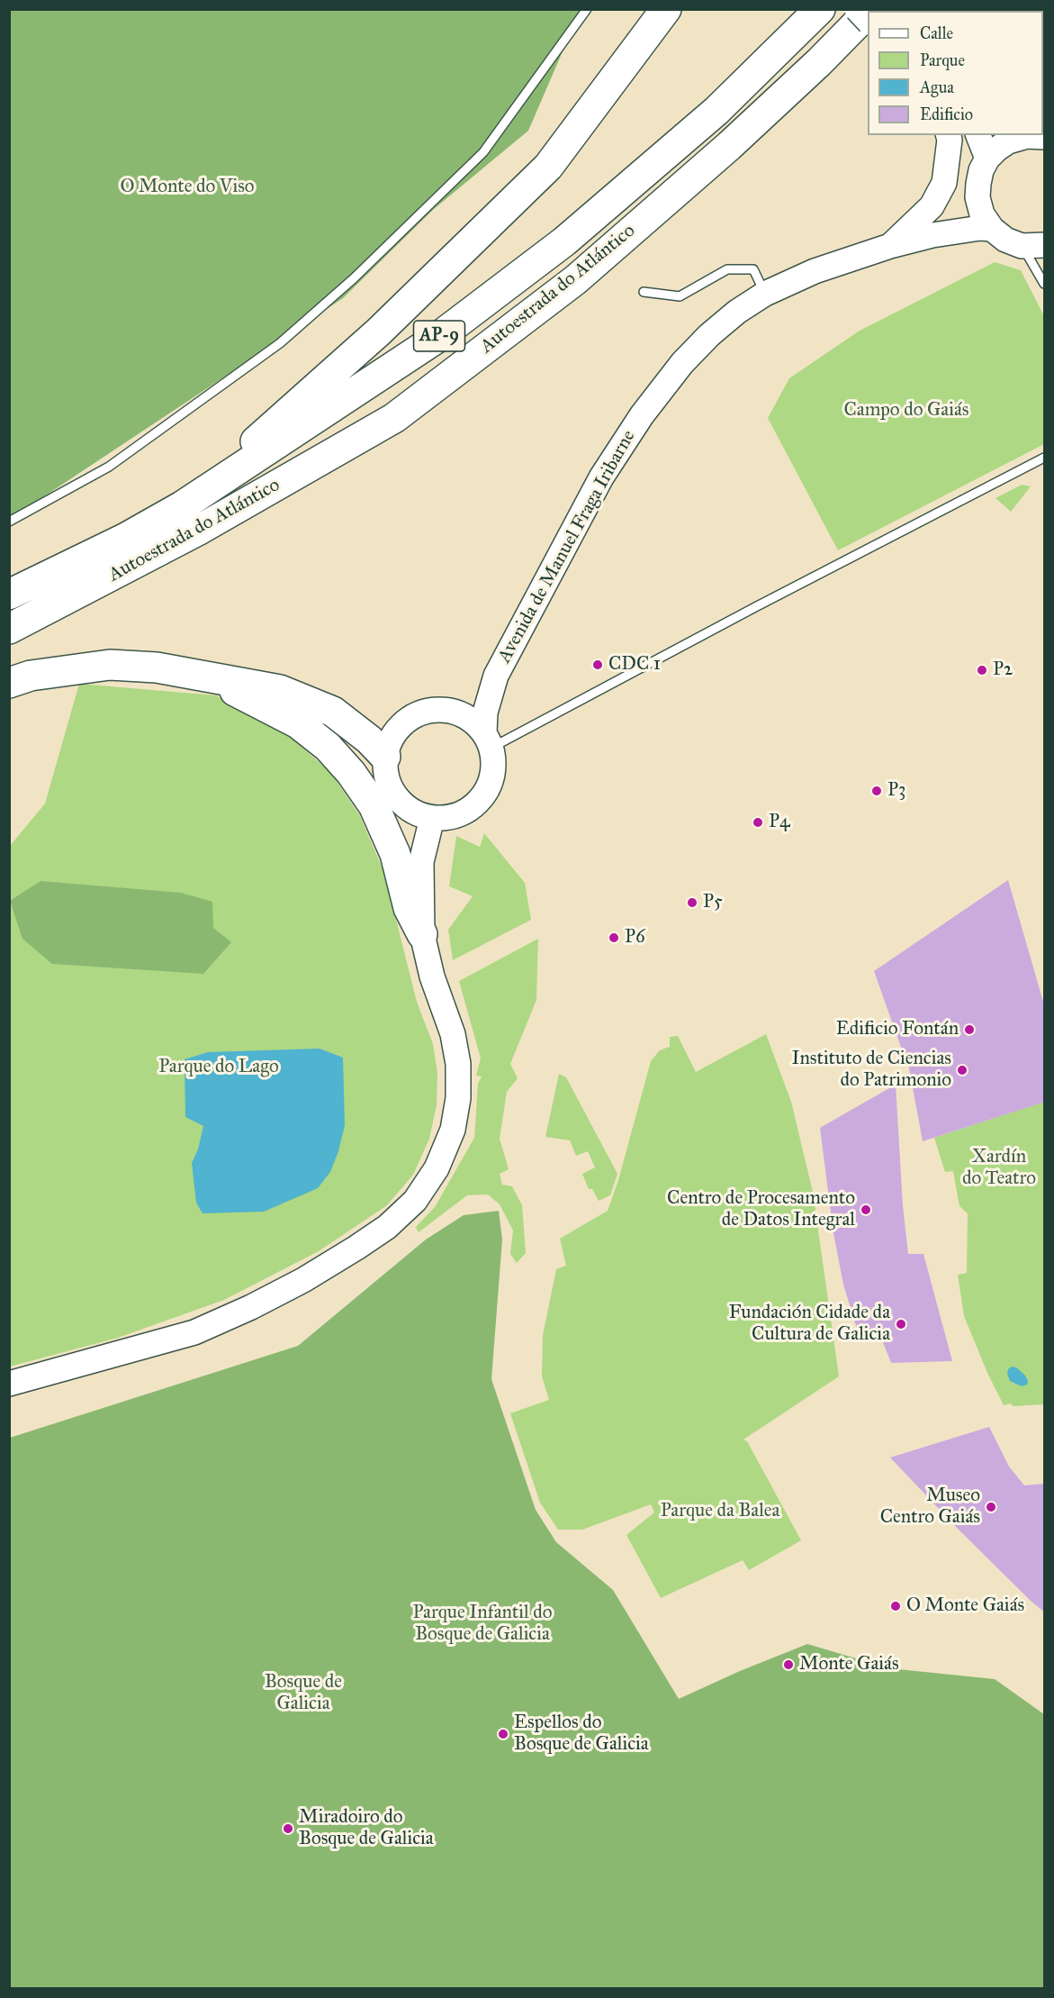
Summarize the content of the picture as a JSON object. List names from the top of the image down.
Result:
{
  "streets": {
    "highway": ["Autoestrada do Atlántico", "AP-9"],
    "street": ["Avenida de Manuel Fraga Iribarne"]
  },
  "parks": [
    "O Monte do Viso",
    "Campo do Gaiás",
    "Parque do Lago",
    "Xardín do Teatro",
    "Parque da Balea",
    "Parque Infantil do Bosque de Galicia",
    "Bosque de Galicia"
  ],
  "places": [
    "CDC 1",
    "P2",
    "P3",
    "P4",
    "P5",
    "P6",
    "Edificio Fontán",
    "Instituto de Ciencias do Patrimonio",
    "Centro de Procesamento de Datos Integral",
    "Fundación Cidade da Cultura de Galicia",
    "Museo Centro Gaiás",
    "O Monte Gaiás",
    "Monte Gaiás",
    "Espellos do Bosque de Galicia",
    "Miradoiro do Bosque de Galicia"
  ],
  "legend": [
    "Calle",
    "Parque",
    "Agua",
    "Edificio"
  ]
}
